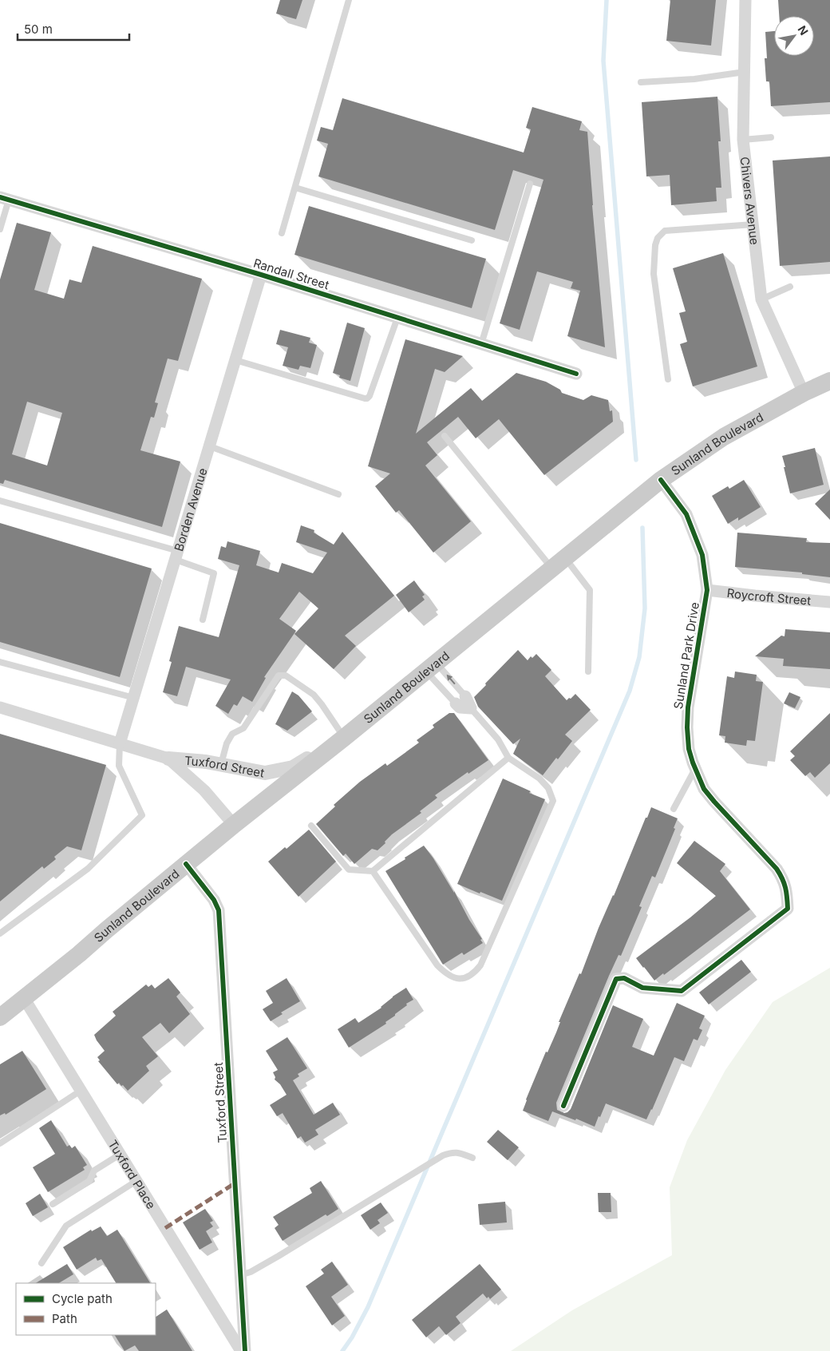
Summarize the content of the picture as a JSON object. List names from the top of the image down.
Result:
{
  "streets": {
    "main road": ["Sunland Boulevard"],
    "street": [
      "Chivers Avenue",
      "Randall Street",
      "Borden Avenue",
      "Roycroft Street",
      "Sunland Park Drive",
      "Tuxford Street",
      "Tuxford Place"
    ]
  },
  "crossings": [
    ["Chivers Avenue", "Sunland Boulevard"],
    ["Randall Street", "Borden Avenue"],
    ["Sunland Boulevard", "Sunland Park Drive"],
    ["Sunland Boulevard", "Tuxford Street"],
    ["Sunland Boulevard", "Tuxford Place"],
    ["Borden Avenue", "Tuxford Street"],
    ["Roycroft Street", "Sunland Park Drive"]
  ],
  "legend": ["Cycle path", "Path"],
  "scale_bar": "50 m",
  "north": "top right"
}
